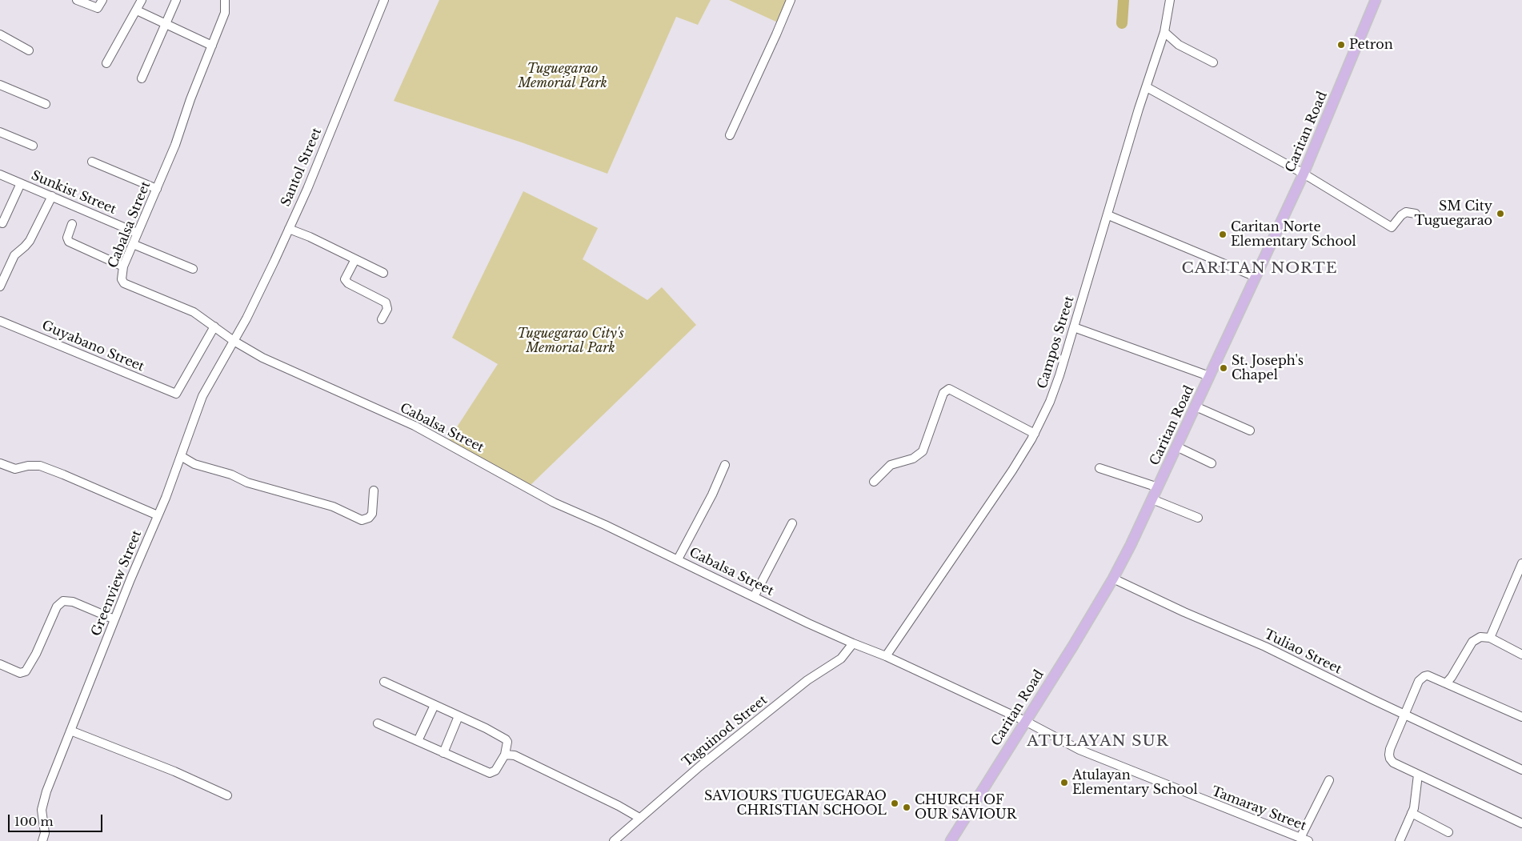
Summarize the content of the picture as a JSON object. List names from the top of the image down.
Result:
{
  "streets": {
    "main road": ["Caritan Road"],
    "street": [
      "Santol Street",
      "Sunkist Street",
      "Cabalsa Street",
      "Campos Street",
      "Guyabano Street",
      "Greenview Street",
      "Tuliao Street",
      "Taguinod Street",
      "Tamaray Street"
    ]
  },
  "crossings": [
    ["Caritan Road", "Cabalsa Street"],
    ["Caritan Road", "Tuliao Street"],
    ["Caritan Road", "Tamaray Street"],
    ["Santol Street", "Cabalsa Street"],
    ["Santol Street", "Greenview Street"],
    ["Sunkist Street", "Cabalsa Street"],
    ["Cabalsa Street", "Campos Street"],
    ["Cabalsa Street", "Guyabano Street"],
    ["Cabalsa Street", "Greenview Street"],
    ["Cabalsa Street", "Taguinod Street"],
    ["Cabalsa Street", "Tamaray Street"]
  ],
  "districts": ["CARITAN NORTE", "ATULAYAN SUR"],
  "parks": ["Tuguegarao Memorial Park", "Tuguegarao City's Memorial Park"],
  "places": [
    "Petron",
    "SM City Tuguegarao",
    "Caritan Norte Elementary School",
    "St. Joseph's Chapel",
    "Atulayan Elementary School",
    "SAVIOURS TUGUEGARAO CHRISTIAN SCHOOL",
    "CHURCH OF OUR SAVIOUR"
  ],
  "scale_bar": "100 m"
}
